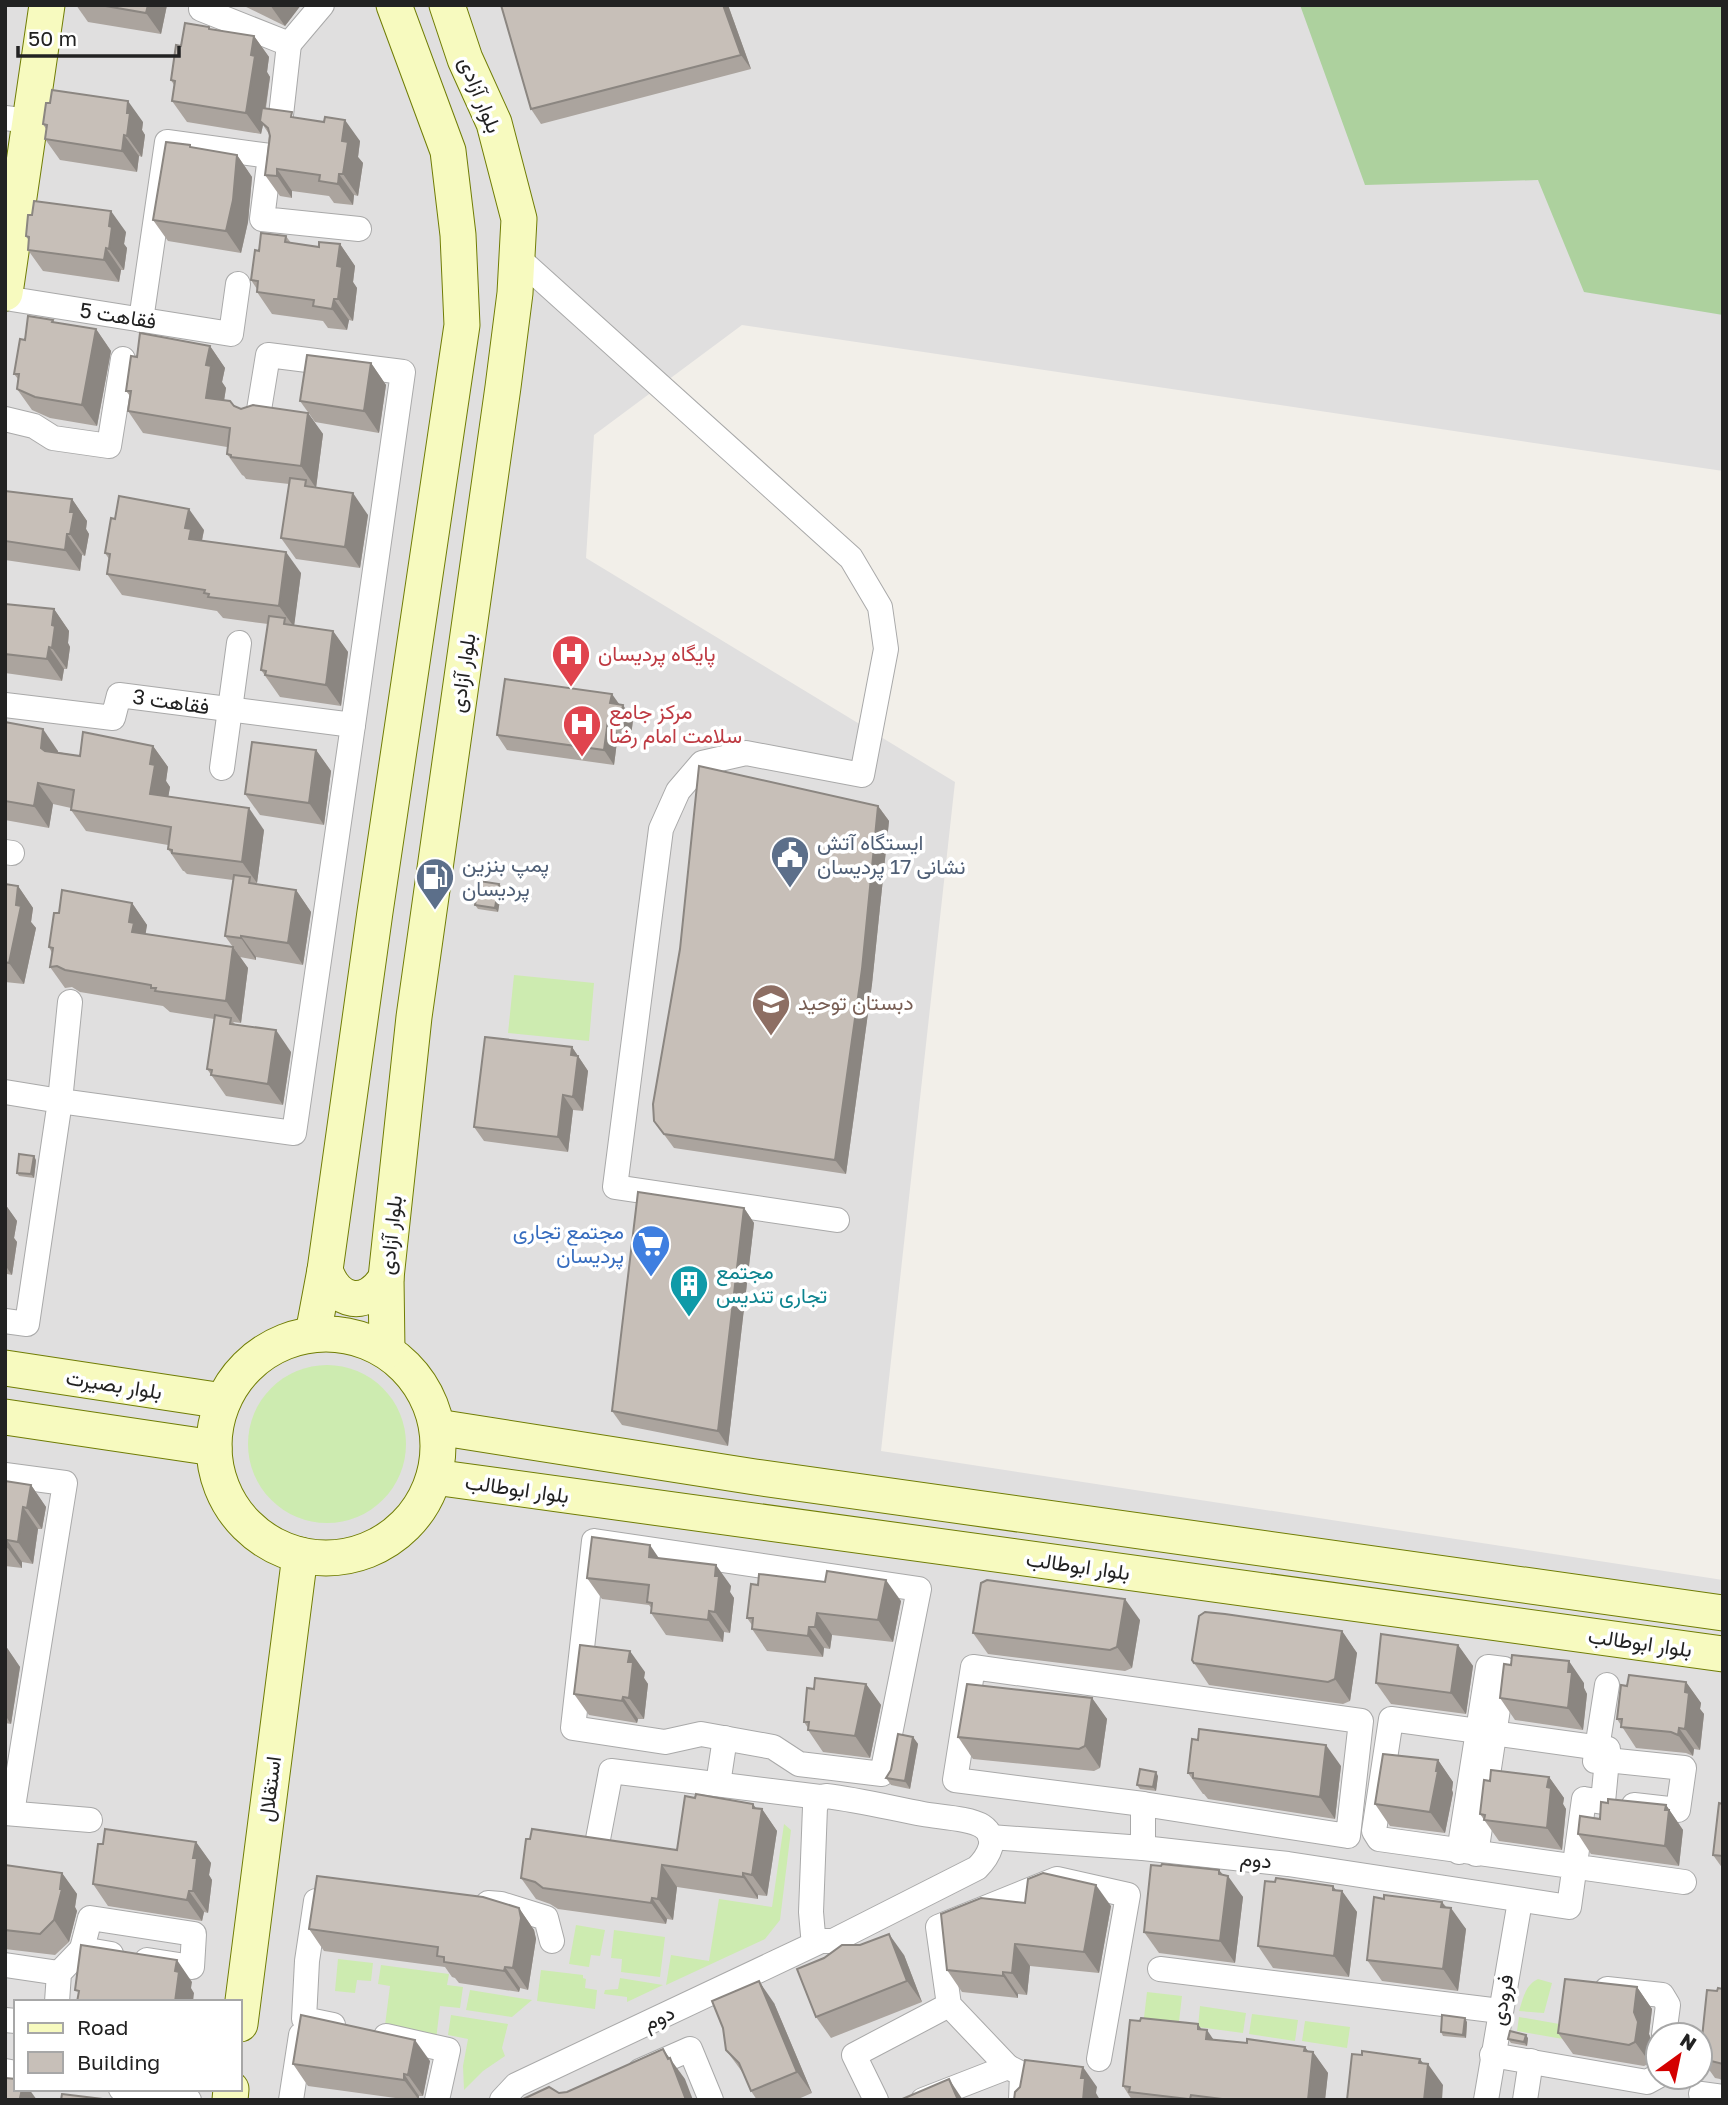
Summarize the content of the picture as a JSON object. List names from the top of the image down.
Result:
{
  "streets": {
    "main road": [
      "بلوار آزادی",
      "بلوار بصیرت",
      "بلوار ابوطالب",
      "استقلال"
    ],
    "street": [
      "فقاهت 5",
      "فقاهت 3",
      "دوم",
      "فرودی"
    ]
  },
  "crossings": [
    ["بلوار آزادی", "بلوار بصیرت"],
    ["بلوار آزادی", "بلوار ابوطالب"],
    ["بلوار آزادی", "استقلال"],
    ["بلوار بصیرت", "بلوار ابوطالب"],
    ["بلوار بصیرت", "استقلال"],
    ["بلوار ابوطالب", "استقلال"],
    ["دوم", "فرودی"]
  ],
  "places": {
    "hospital": ["پایگاه پردیسان", "مرکز جامع سلامت امام رضا"],
    "public building": ["ایستگاه آتش نشانی 17 پردیسان"],
    "fuel station": ["پمپ بنزین پردیسان"],
    "school or university": ["دبستان توحید"],
    "supermarket": ["مجتمع تجاری پردیسان"],
    "building": ["مجتمع تجاری تندیس"]
  },
  "legend": ["Road", "Building"],
  "scale_bar": "50 m",
  "north": "top right"
}
